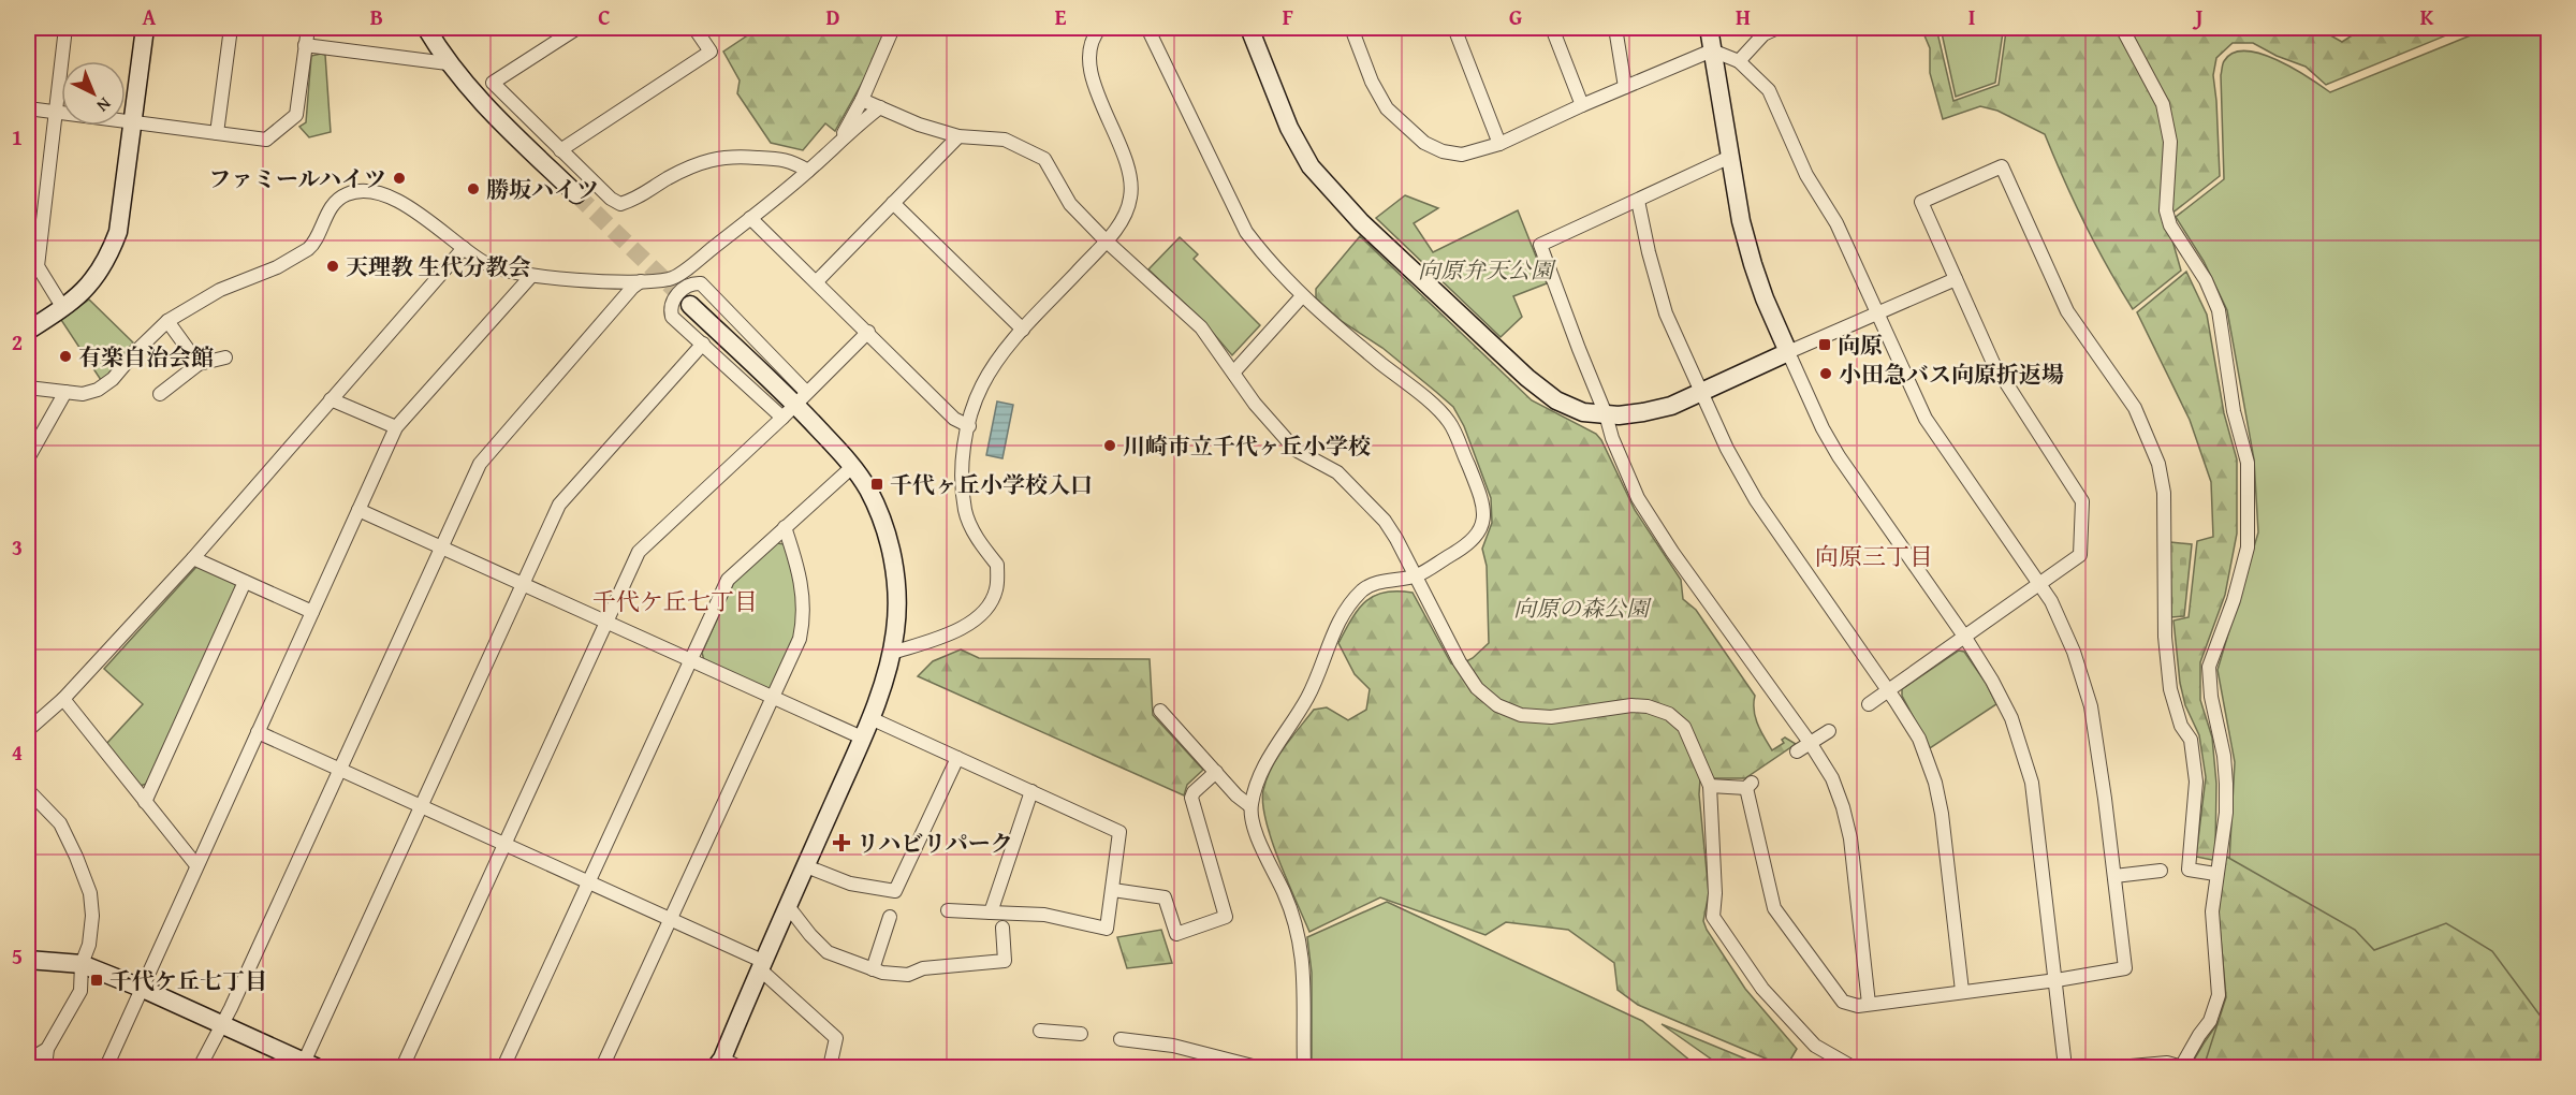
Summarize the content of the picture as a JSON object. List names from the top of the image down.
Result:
{
  "districts": ["向原三丁目", "千代ケ丘七丁目"],
  "parks": ["向原弁天公園", "向原の森公園"],
  "places": {
    "other": [
      "ファミールハイツ",
      "勝坂ハイツ",
      "天理教 生代分教会",
      "有楽自治会館",
      "小田急バス向原折返場",
      "川崎市立千代ヶ丘小学校"
    ],
    "transit": ["向原", "千代ヶ丘小学校入口", "千代ケ丘七丁目"],
    "health": ["リハビリパーク"]
  },
  "north": "bottom right",
  "grid": {
    "columns": [
      "A",
      "B",
      "C",
      "D",
      "E",
      "F",
      "G",
      "H",
      "I",
      "J",
      "K"
    ],
    "rows": [
      "1",
      "2",
      "3",
      "4",
      "5"
    ]
  }
}
